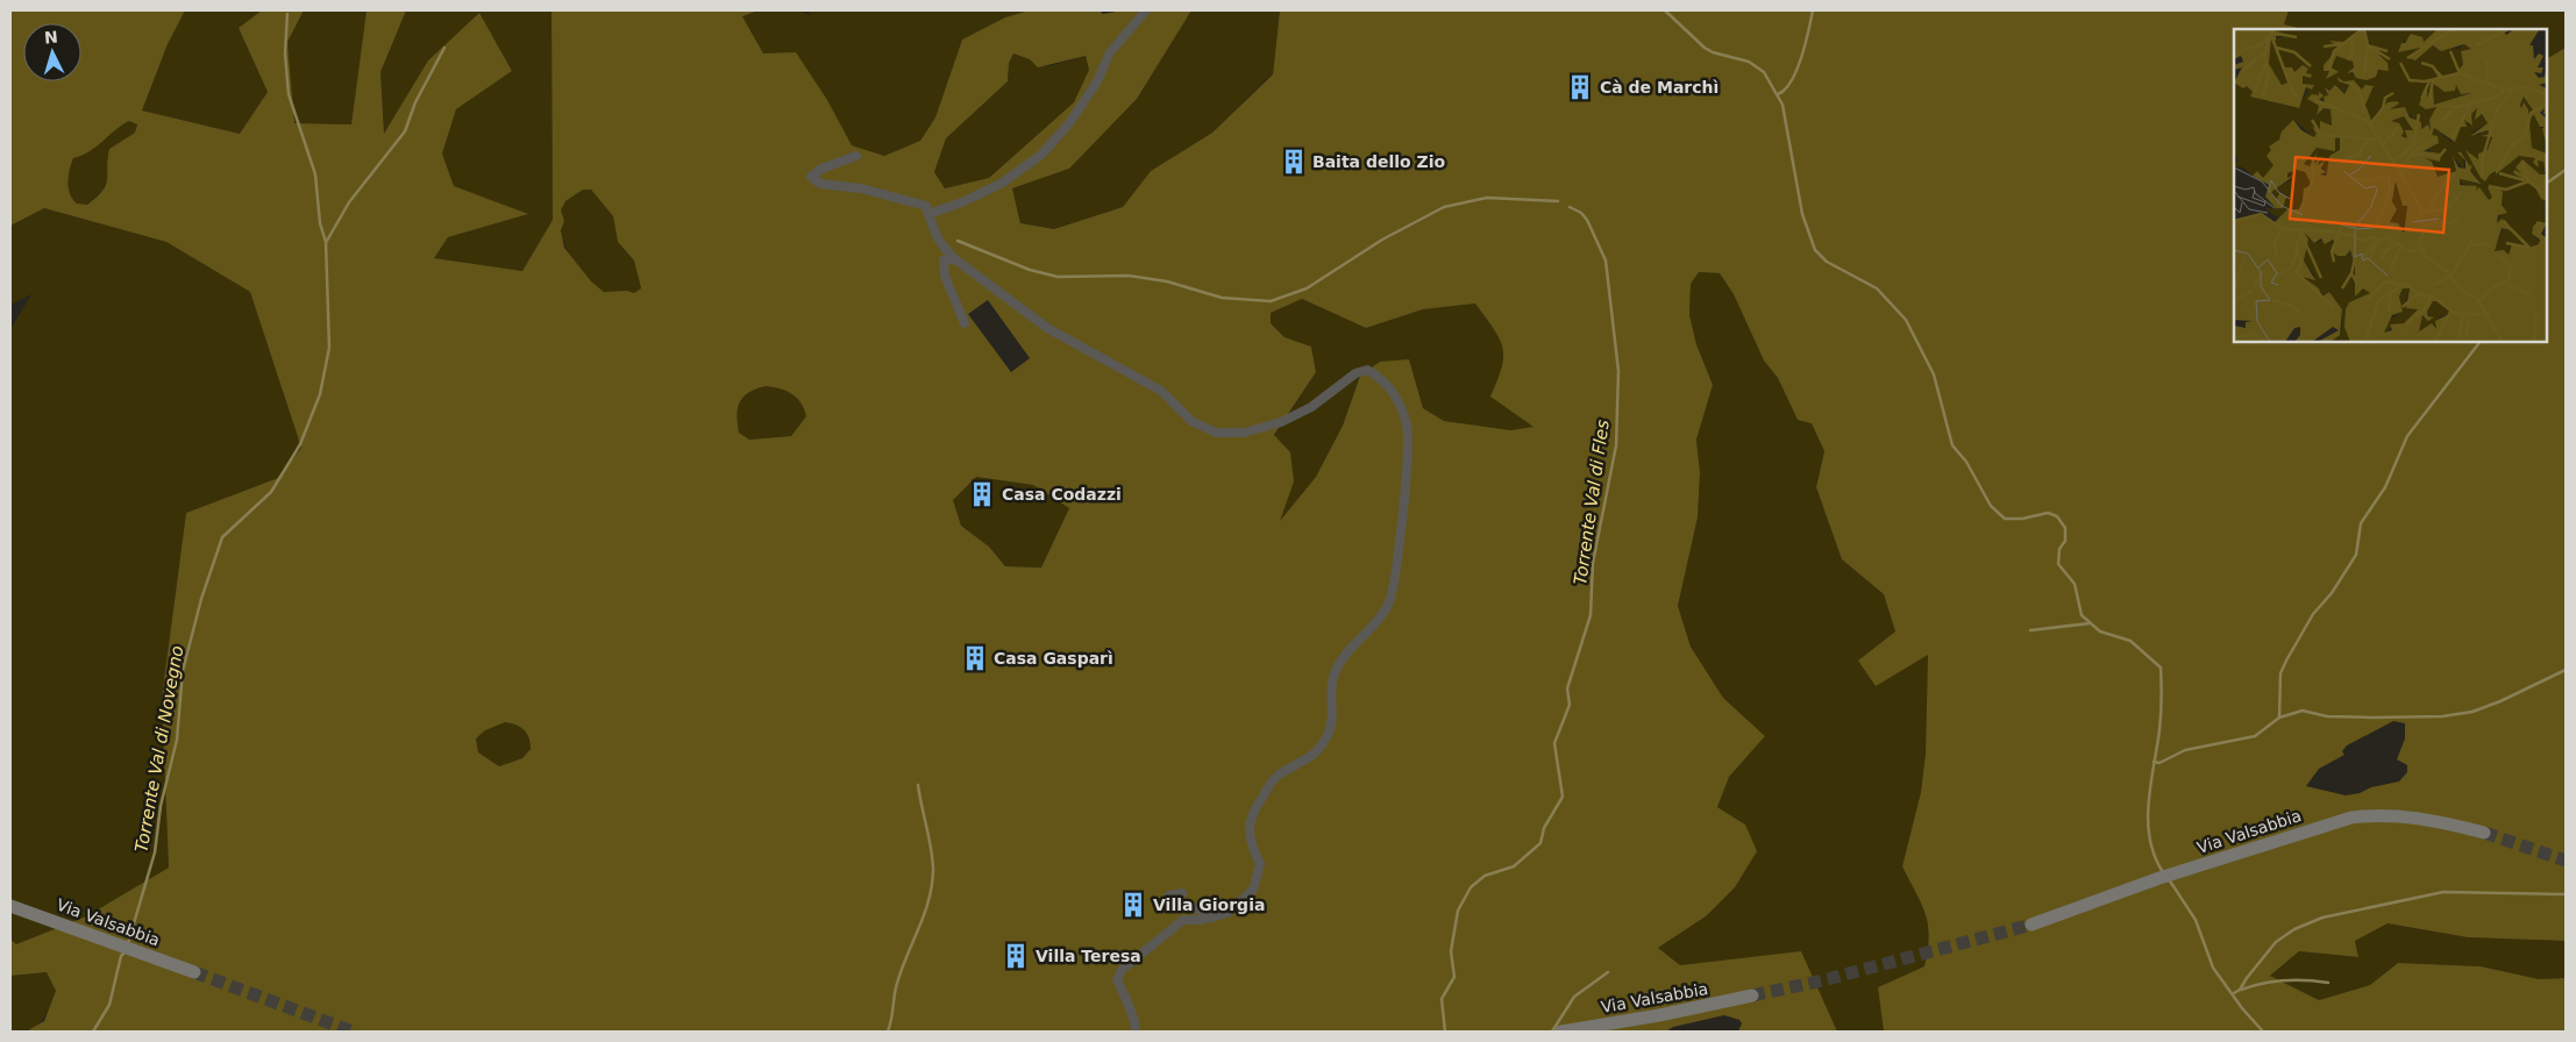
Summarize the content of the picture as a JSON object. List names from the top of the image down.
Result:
{
  "streets": {
    "main road": ["Via Valsabbia"]
  },
  "water": ["Torrente Val di Fles", "Torrente Val di Novegno"],
  "places": {
    "building": [
      "Cà de Marchì",
      "Baita dello Zio",
      "Casa Codazzi",
      "Casa Gasparì",
      "Villa Giorgia",
      "Villa Teresa"
    ]
  },
  "north": "top"
}
